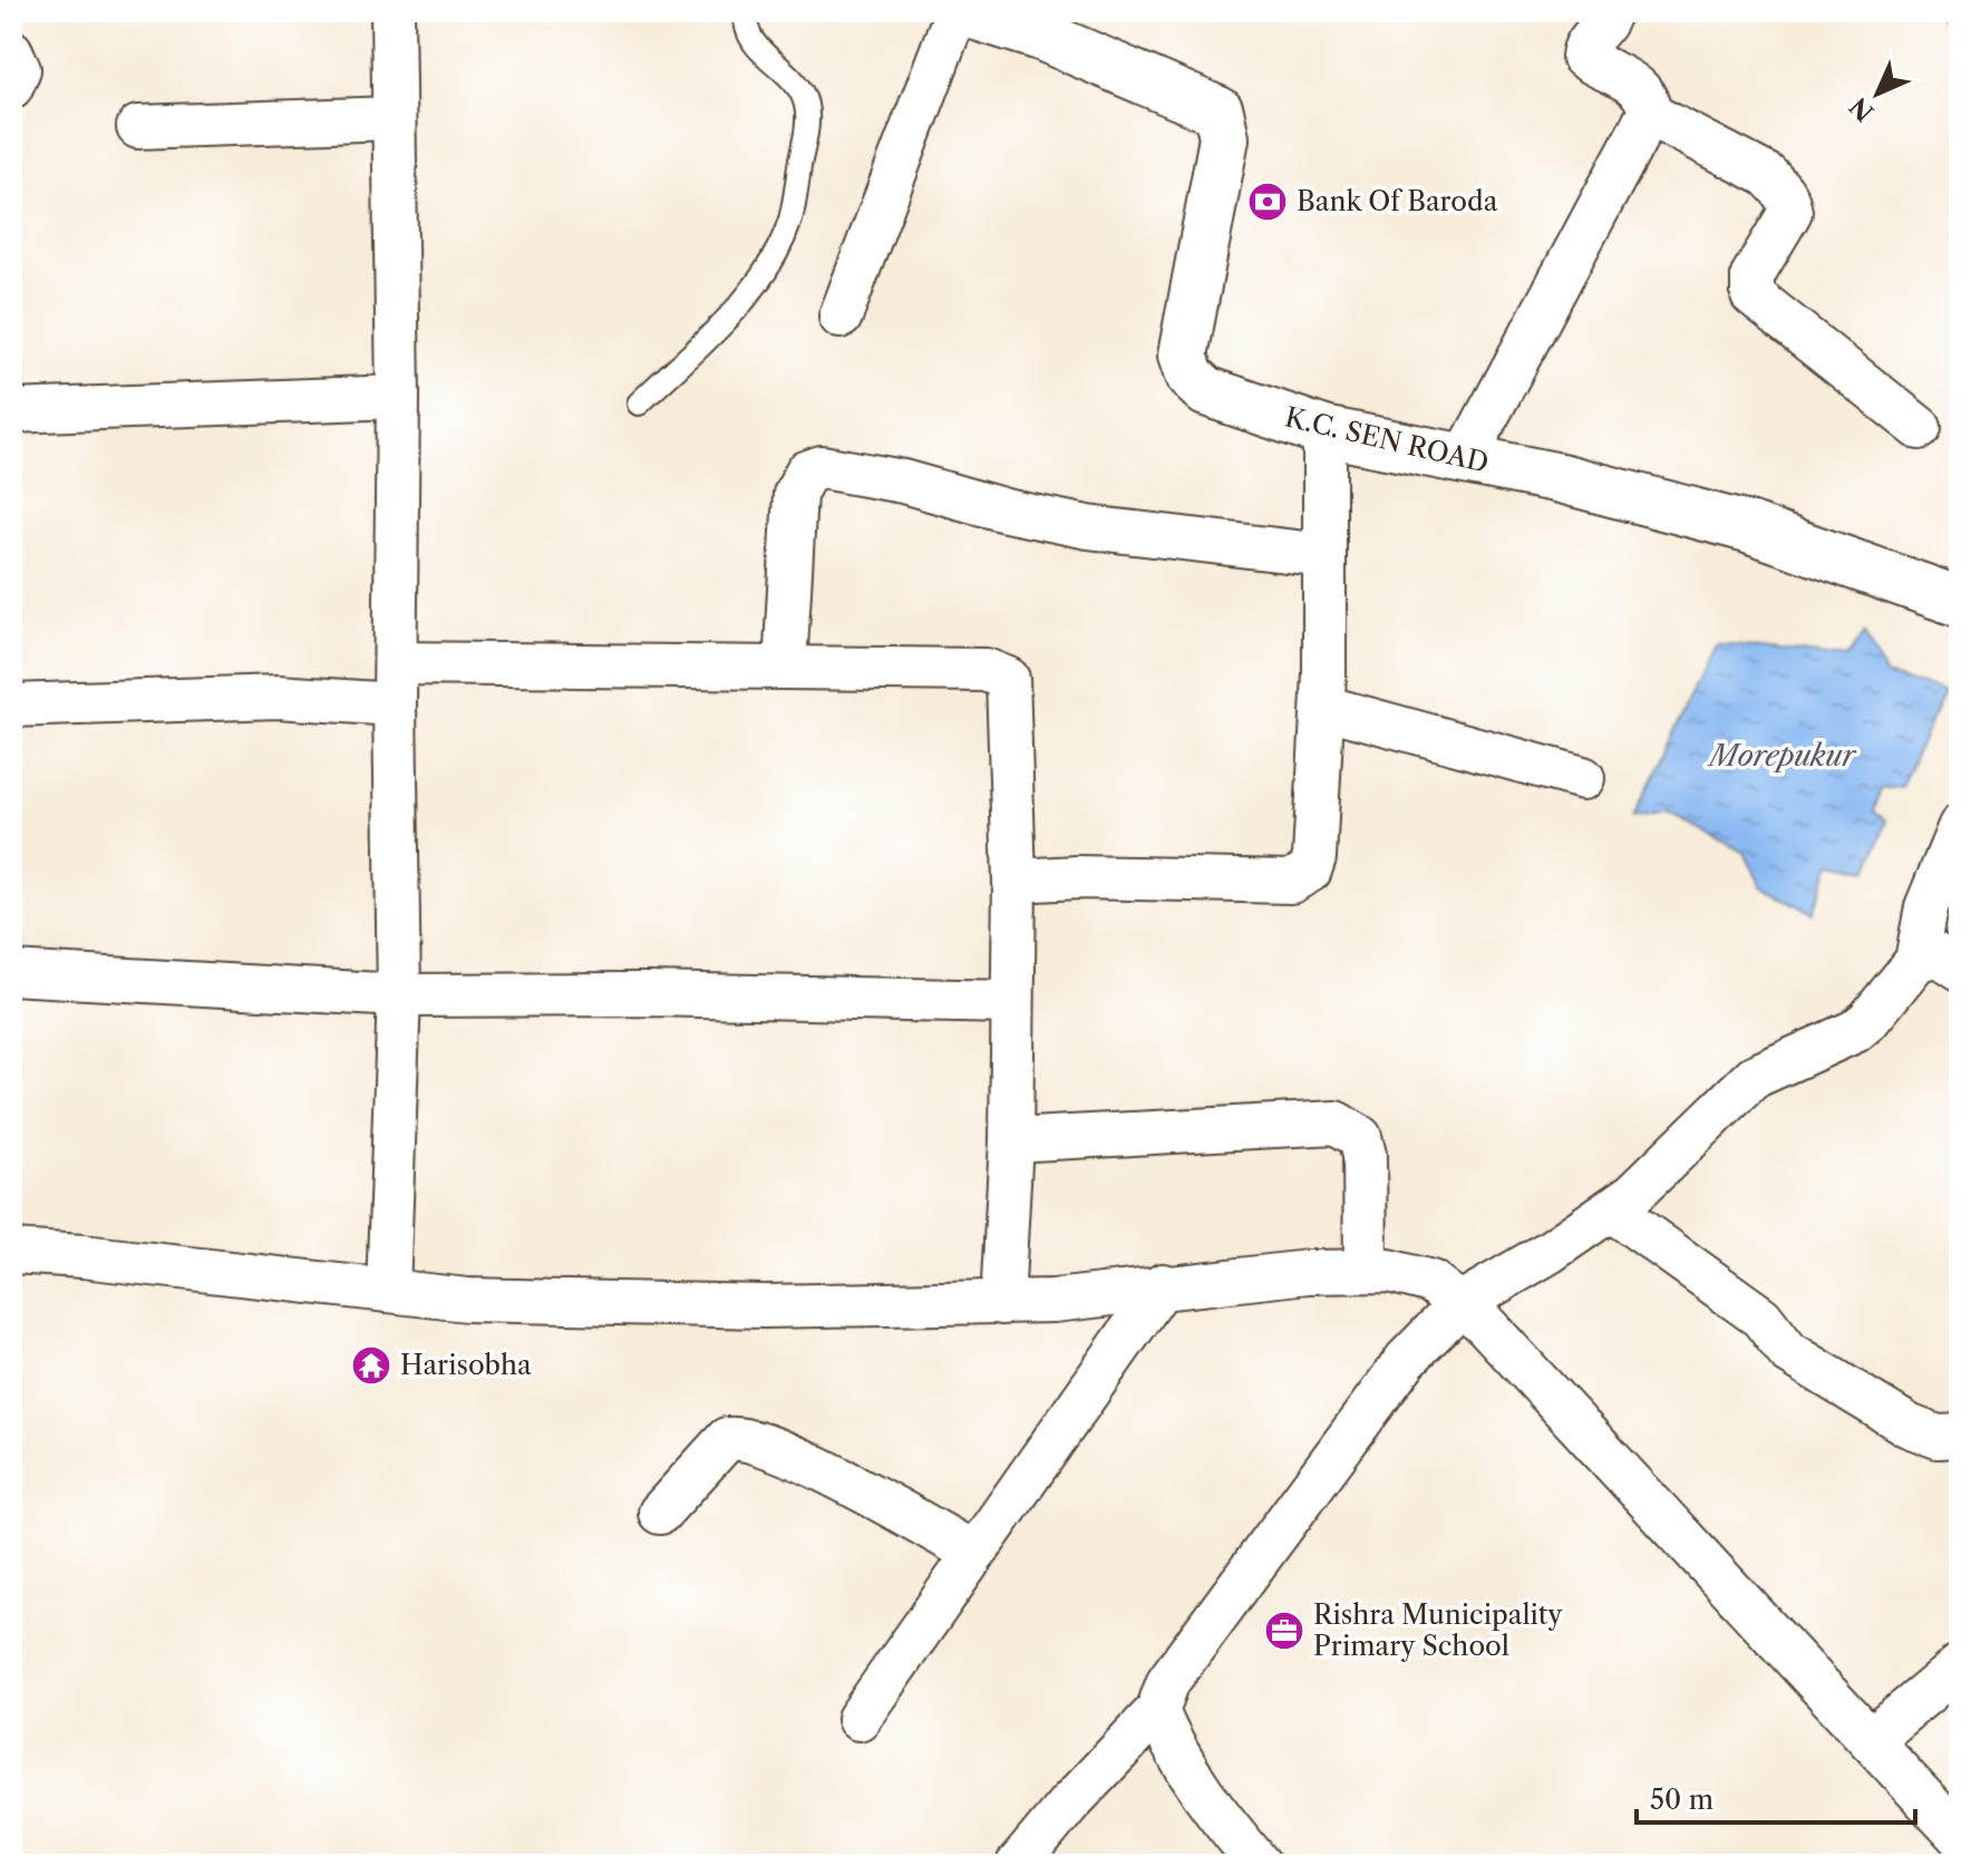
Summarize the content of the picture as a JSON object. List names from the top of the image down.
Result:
{
  "streets": {
    "street": ["K.C. SEN ROAD"]
  },
  "water": ["Morepukur"],
  "places": {
    "bank": ["Bank Of Baroda"],
    "temple": ["Harisobha"],
    "office": ["Rishra Municipality Primary School"]
  },
  "scale_bar": "50 m",
  "north": "bottom left"
}
